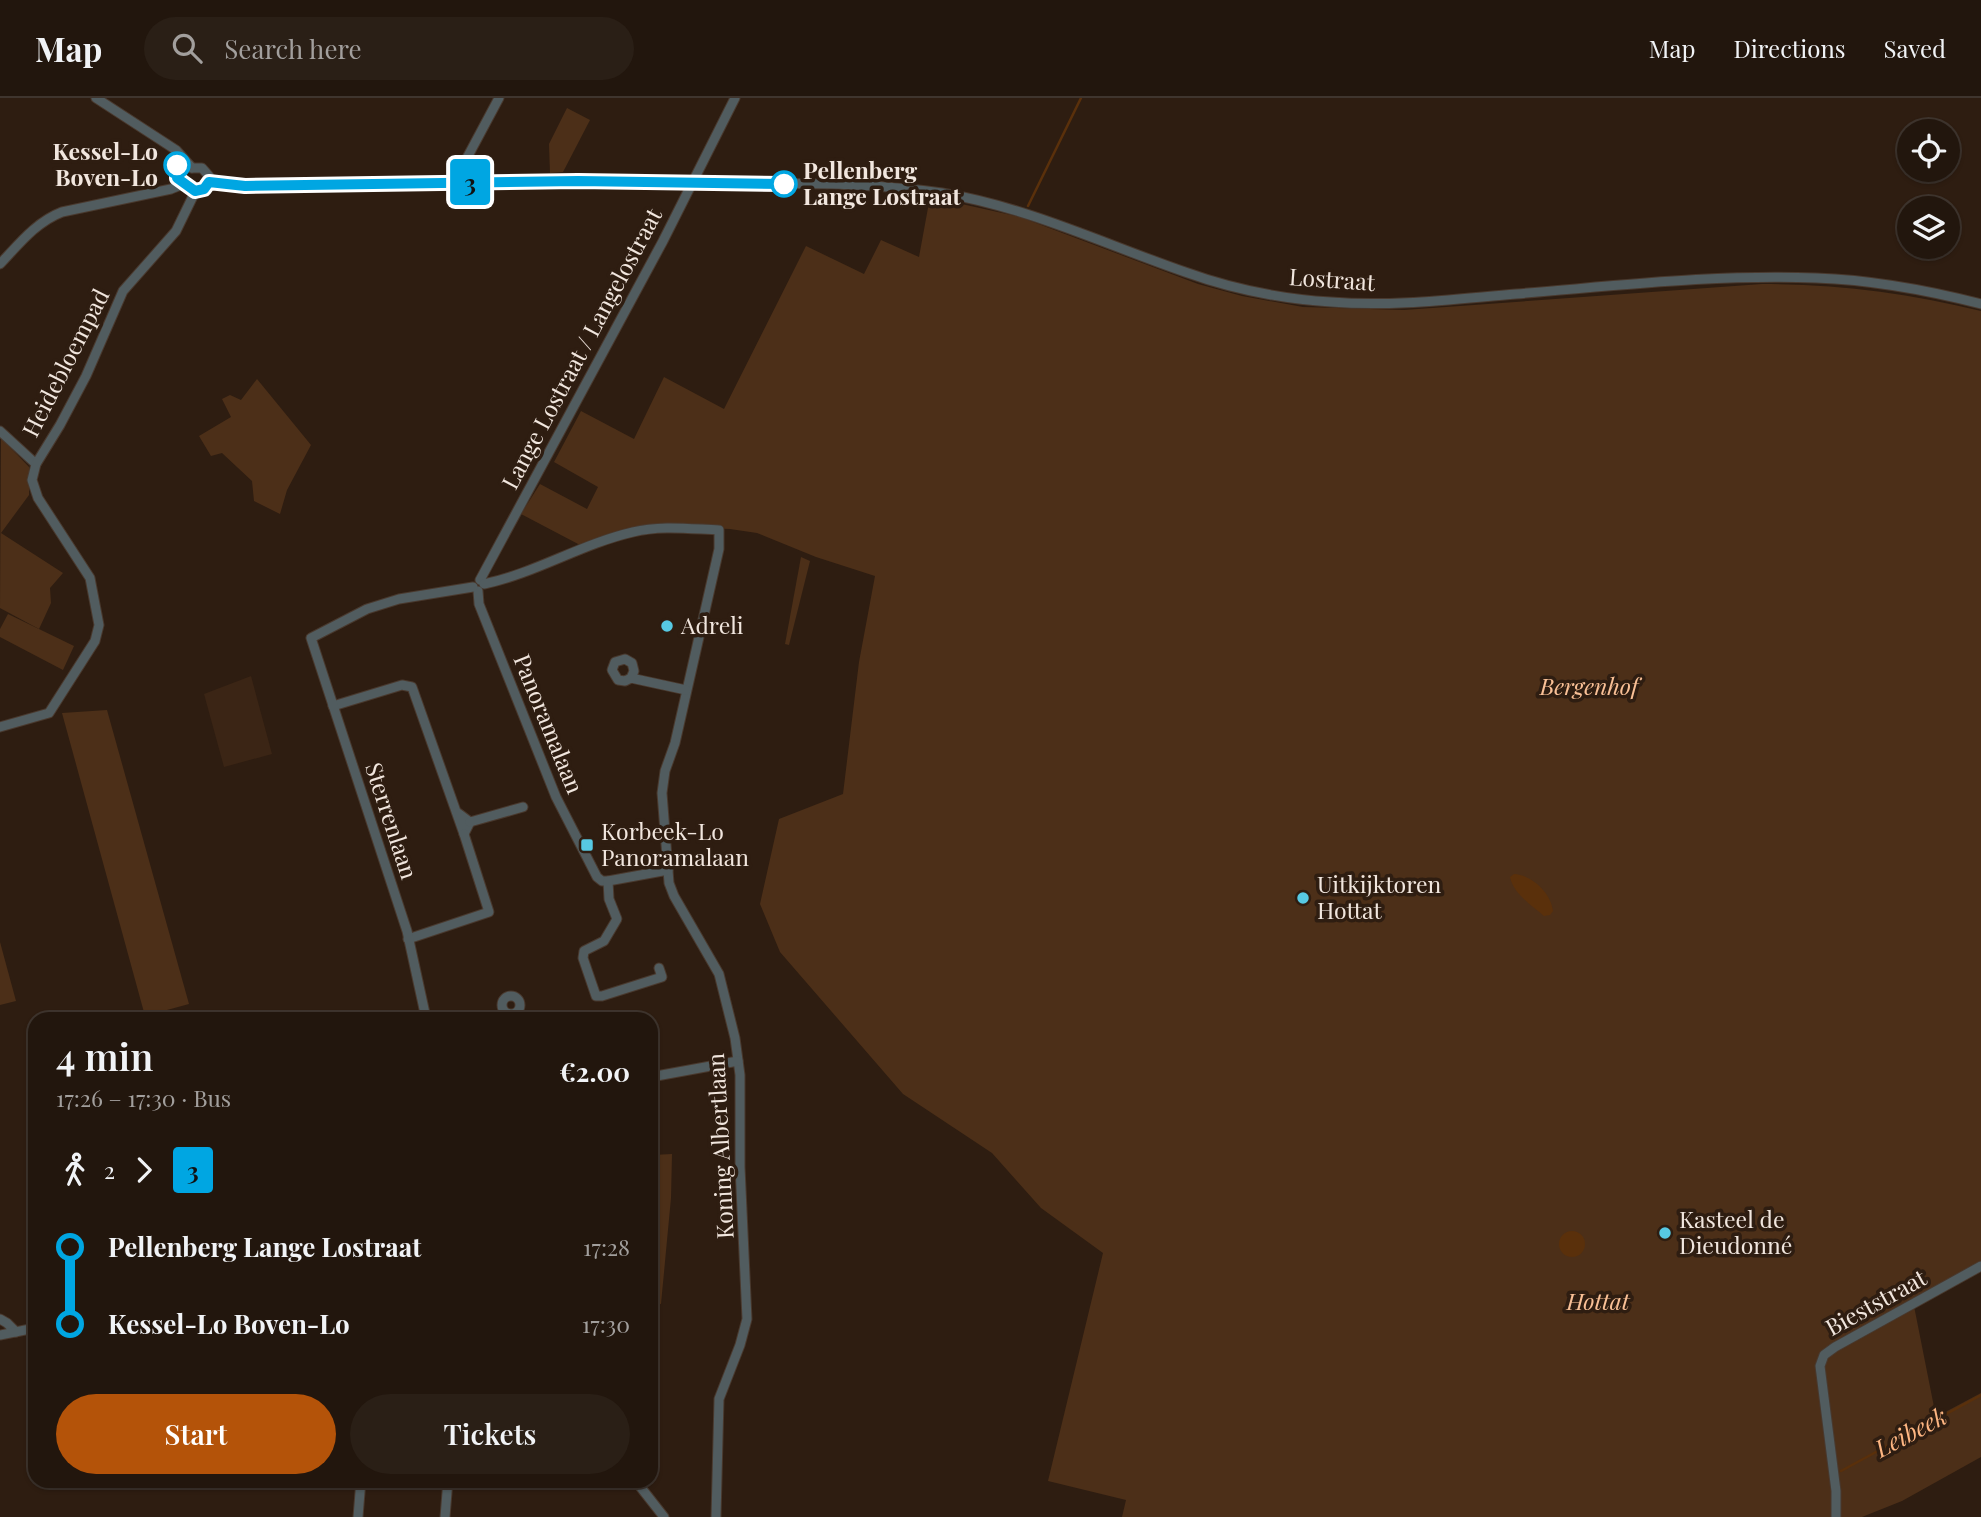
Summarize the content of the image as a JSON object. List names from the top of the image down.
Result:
{
  "streets": {
    "street": [
      "Lostraat",
      "Lange Lostraat / Langelostraat",
      "Heidebloempad",
      "Panoramalaan",
      "Sterrenlaan",
      "Koning Albertlaan",
      "Bieststraat"
    ]
  },
  "crossings": [
    ["Lostraat", "Lange Lostraat / Langelostraat"],
    ["Lostraat", "Heidebloempad"],
    ["Lange Lostraat / Langelostraat", "Panoramalaan"],
    ["Lange Lostraat / Langelostraat", "Sterrenlaan"],
    ["Lange Lostraat / Langelostraat", "Koning Albertlaan"],
    ["Panoramalaan", "Sterrenlaan"],
    ["Panoramalaan", "Koning Albertlaan"],
    ["Sterrenlaan", "Koning Albertlaan"]
  ],
  "water": ["Leibeek"],
  "parks": ["Bergenhof", "Hottat"],
  "places": {
    "other": [
      "Kessel-Lo Boven-Lo",
      "Pellenberg Lange Lostraat",
      "Adreli",
      "Uitkijktoren Hottat",
      "Kasteel de Dieudonné"
    ],
    "transit": ["Korbeek-Lo Panoramalaan"]
  },
  "lines": ["bus line 3"],
  "page": {
    "header": "Map",
    "search": "Search here",
    "nav": ["Map", "Directions", "Saved"],
    "on_map": "3",
    "heading": ["4 min", "17:26 – 17:30 · Bus", "€2.00"],
    "legs": ["2", "3"],
    "list": [
      {
        "name": "Pellenberg Lange Lostraat",
        "value": "17:28"
      },
      {
        "name": "Kessel-Lo Boven-Lo",
        "value": "17:30"
      }
    ],
    "buttons": ["Start", "Tickets"]
  }
}
